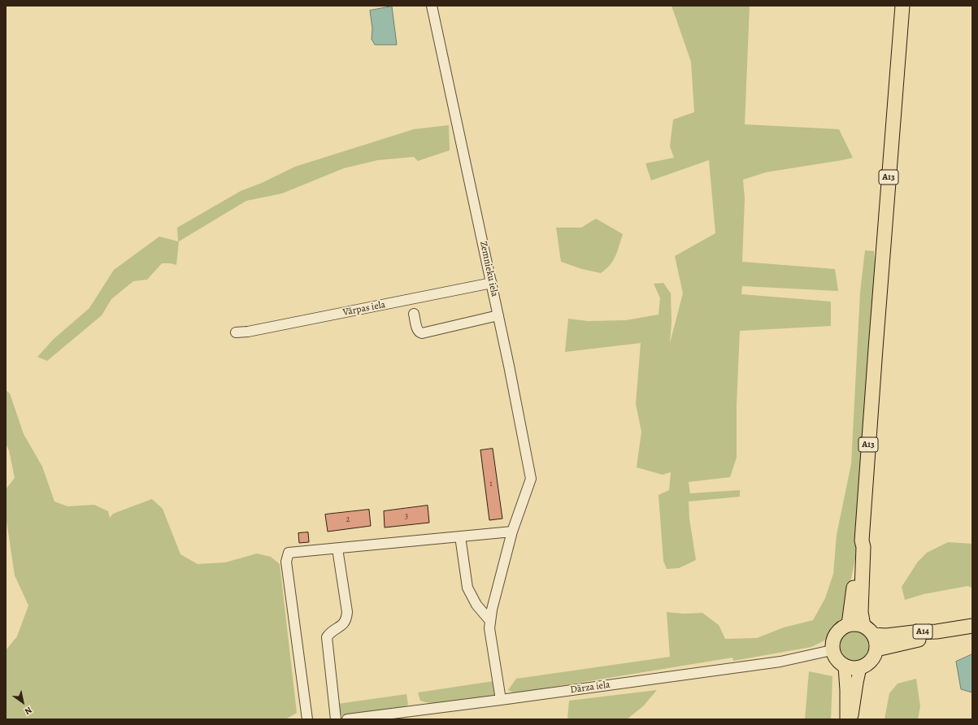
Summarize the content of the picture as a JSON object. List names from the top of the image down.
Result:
{
  "streets": {
    "highway": ["A13", "A14"],
    "street": ["Zemnieku iela", "Vārpas iela", "Dārza iela"]
  },
  "crossings": [
    ["A13", "A14"],
    ["A13", "Dārza iela"],
    ["Zemnieku iela", "Vārpas iela"],
    ["Zemnieku iela", "Dārza iela"],
    ["A14", "Dārza iela"]
  ],
  "house_numbers": ["1", "3", "2"],
  "north": "bottom right"
}
